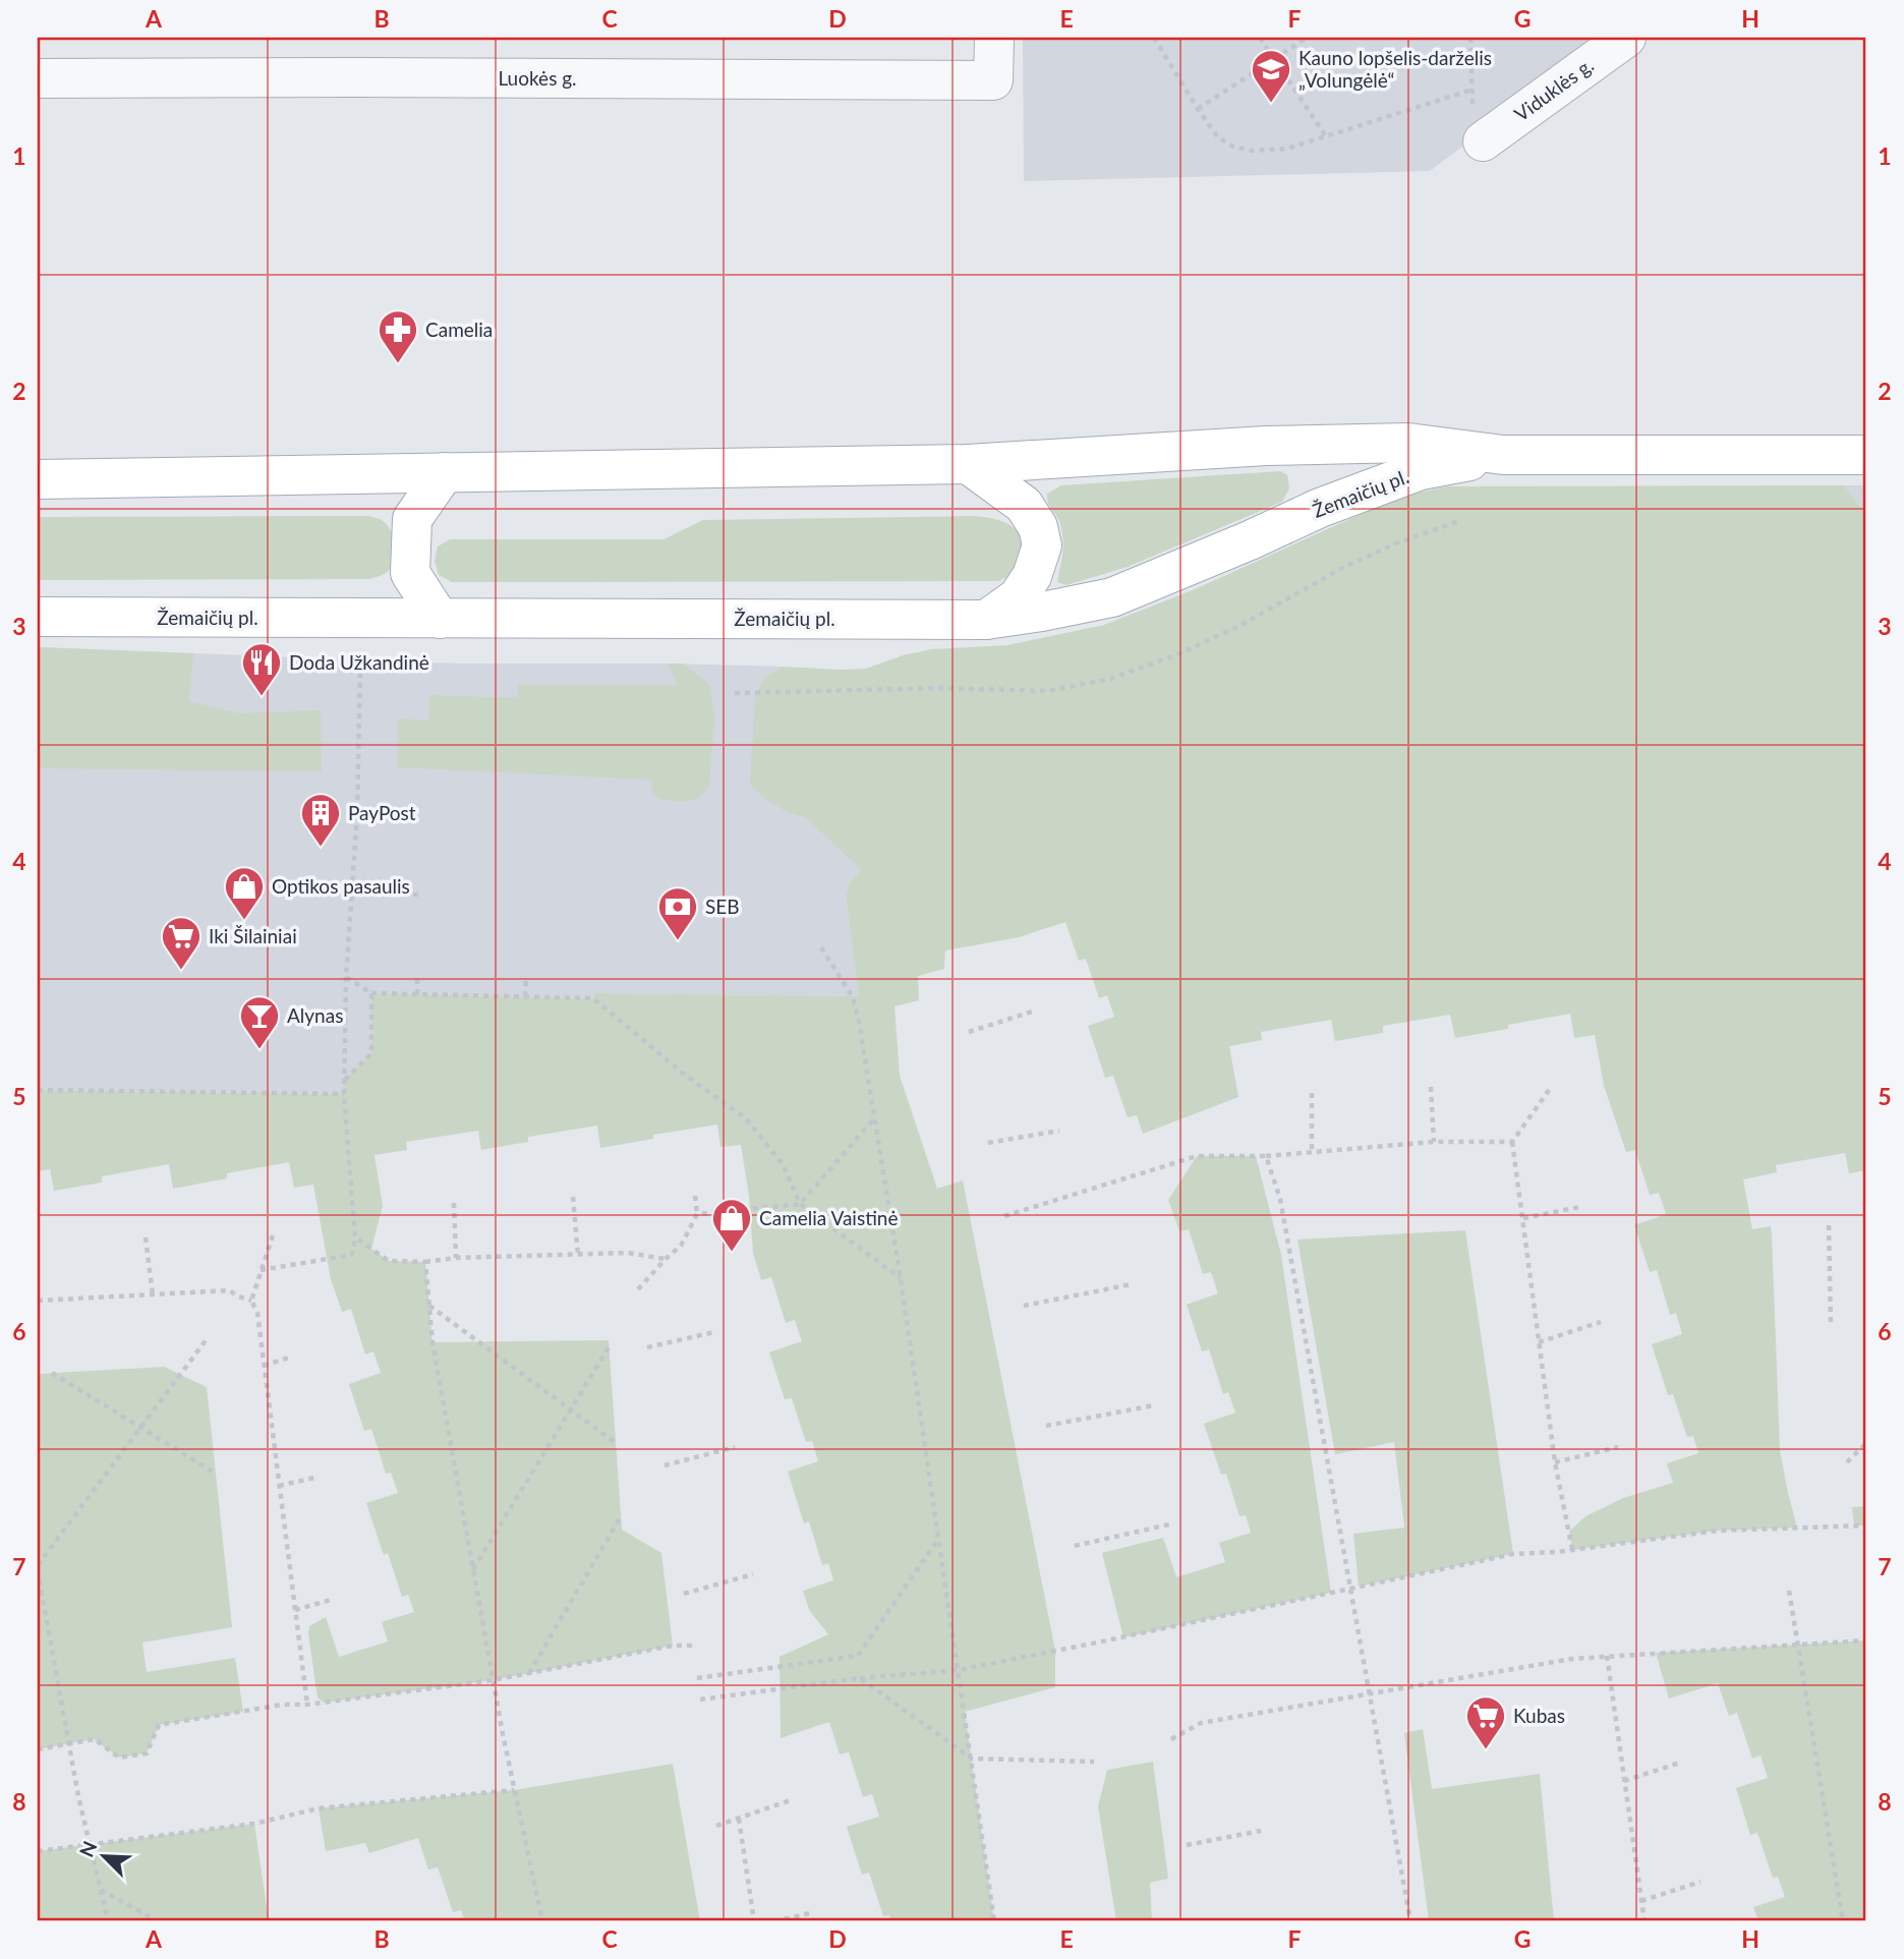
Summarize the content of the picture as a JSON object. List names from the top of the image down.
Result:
{
  "streets": {
    "main road": ["Žemaičių pl."],
    "street": ["Luokės g.", "Viduklės g."]
  },
  "places": {
    "school or university": ["Kauno lopšelis-darželis „Volungėlė“"],
    "pharmacy": ["Camelia"],
    "restaurant": ["Doda Užkandinė"],
    "building": ["PayPost"],
    "shop": ["Optikos pasaulis", "Camelia Vaistinė"],
    "bank": ["SEB"],
    "supermarket": ["Iki Šilainiai", "Kubas"],
    "bar": ["Alynas"]
  },
  "north": "top left",
  "grid": {
    "columns": [
      "A",
      "B",
      "C",
      "D",
      "E",
      "F",
      "G",
      "H"
    ],
    "rows": [
      "1",
      "2",
      "3",
      "4",
      "5",
      "6",
      "7",
      "8"
    ]
  }
}
